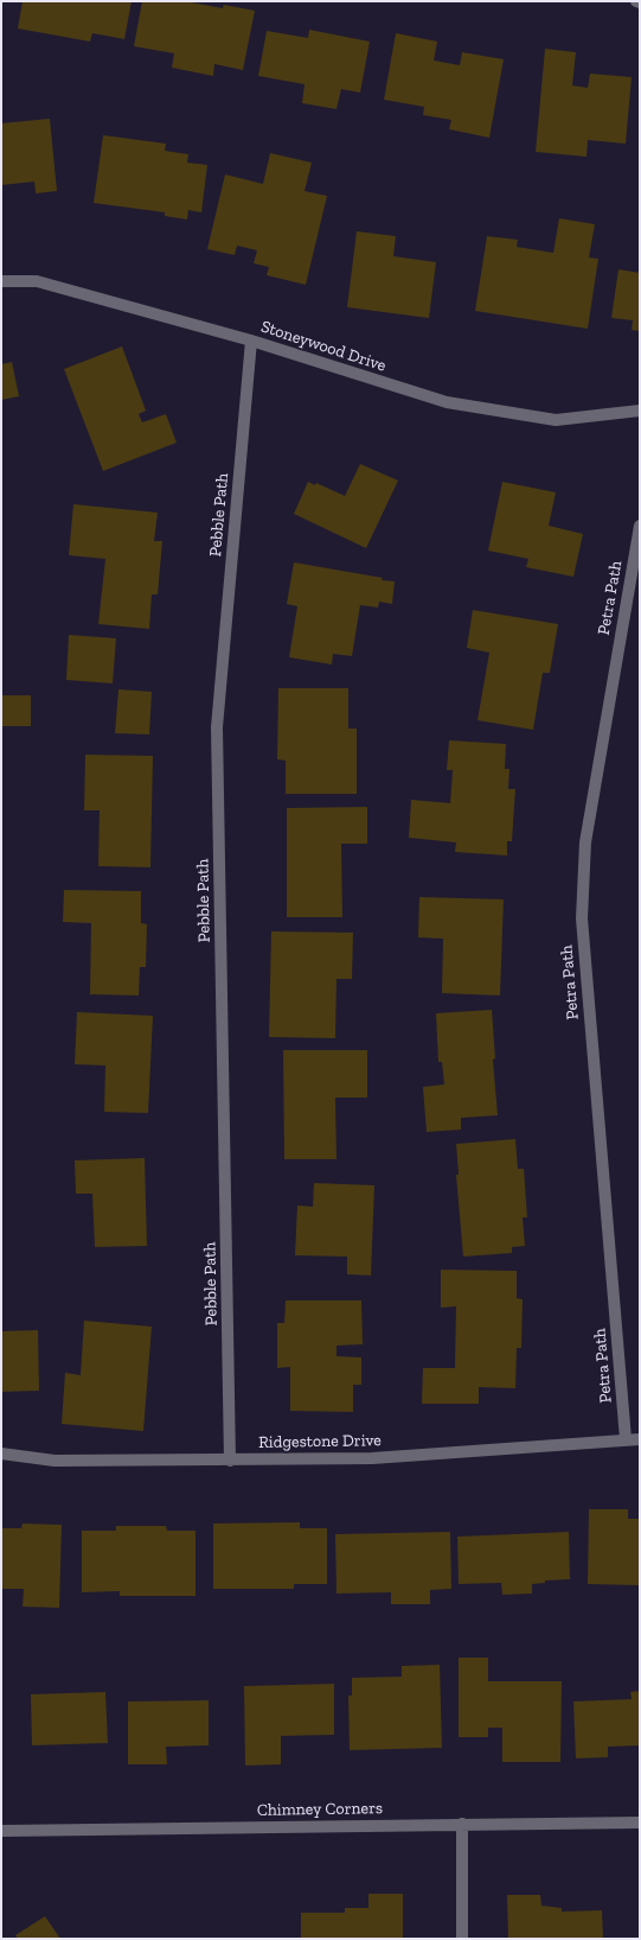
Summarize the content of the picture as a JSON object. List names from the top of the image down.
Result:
{
  "streets": {
    "street": [
      "Stoneywood Drive",
      "Pebble Path",
      "Petra Path",
      "Ridgestone Drive",
      "Chimney Corners"
    ]
  },
  "crossings": [
    ["Stoneywood Drive", "Pebble Path"],
    ["Pebble Path", "Ridgestone Drive"],
    ["Petra Path", "Ridgestone Drive"]
  ]
}
